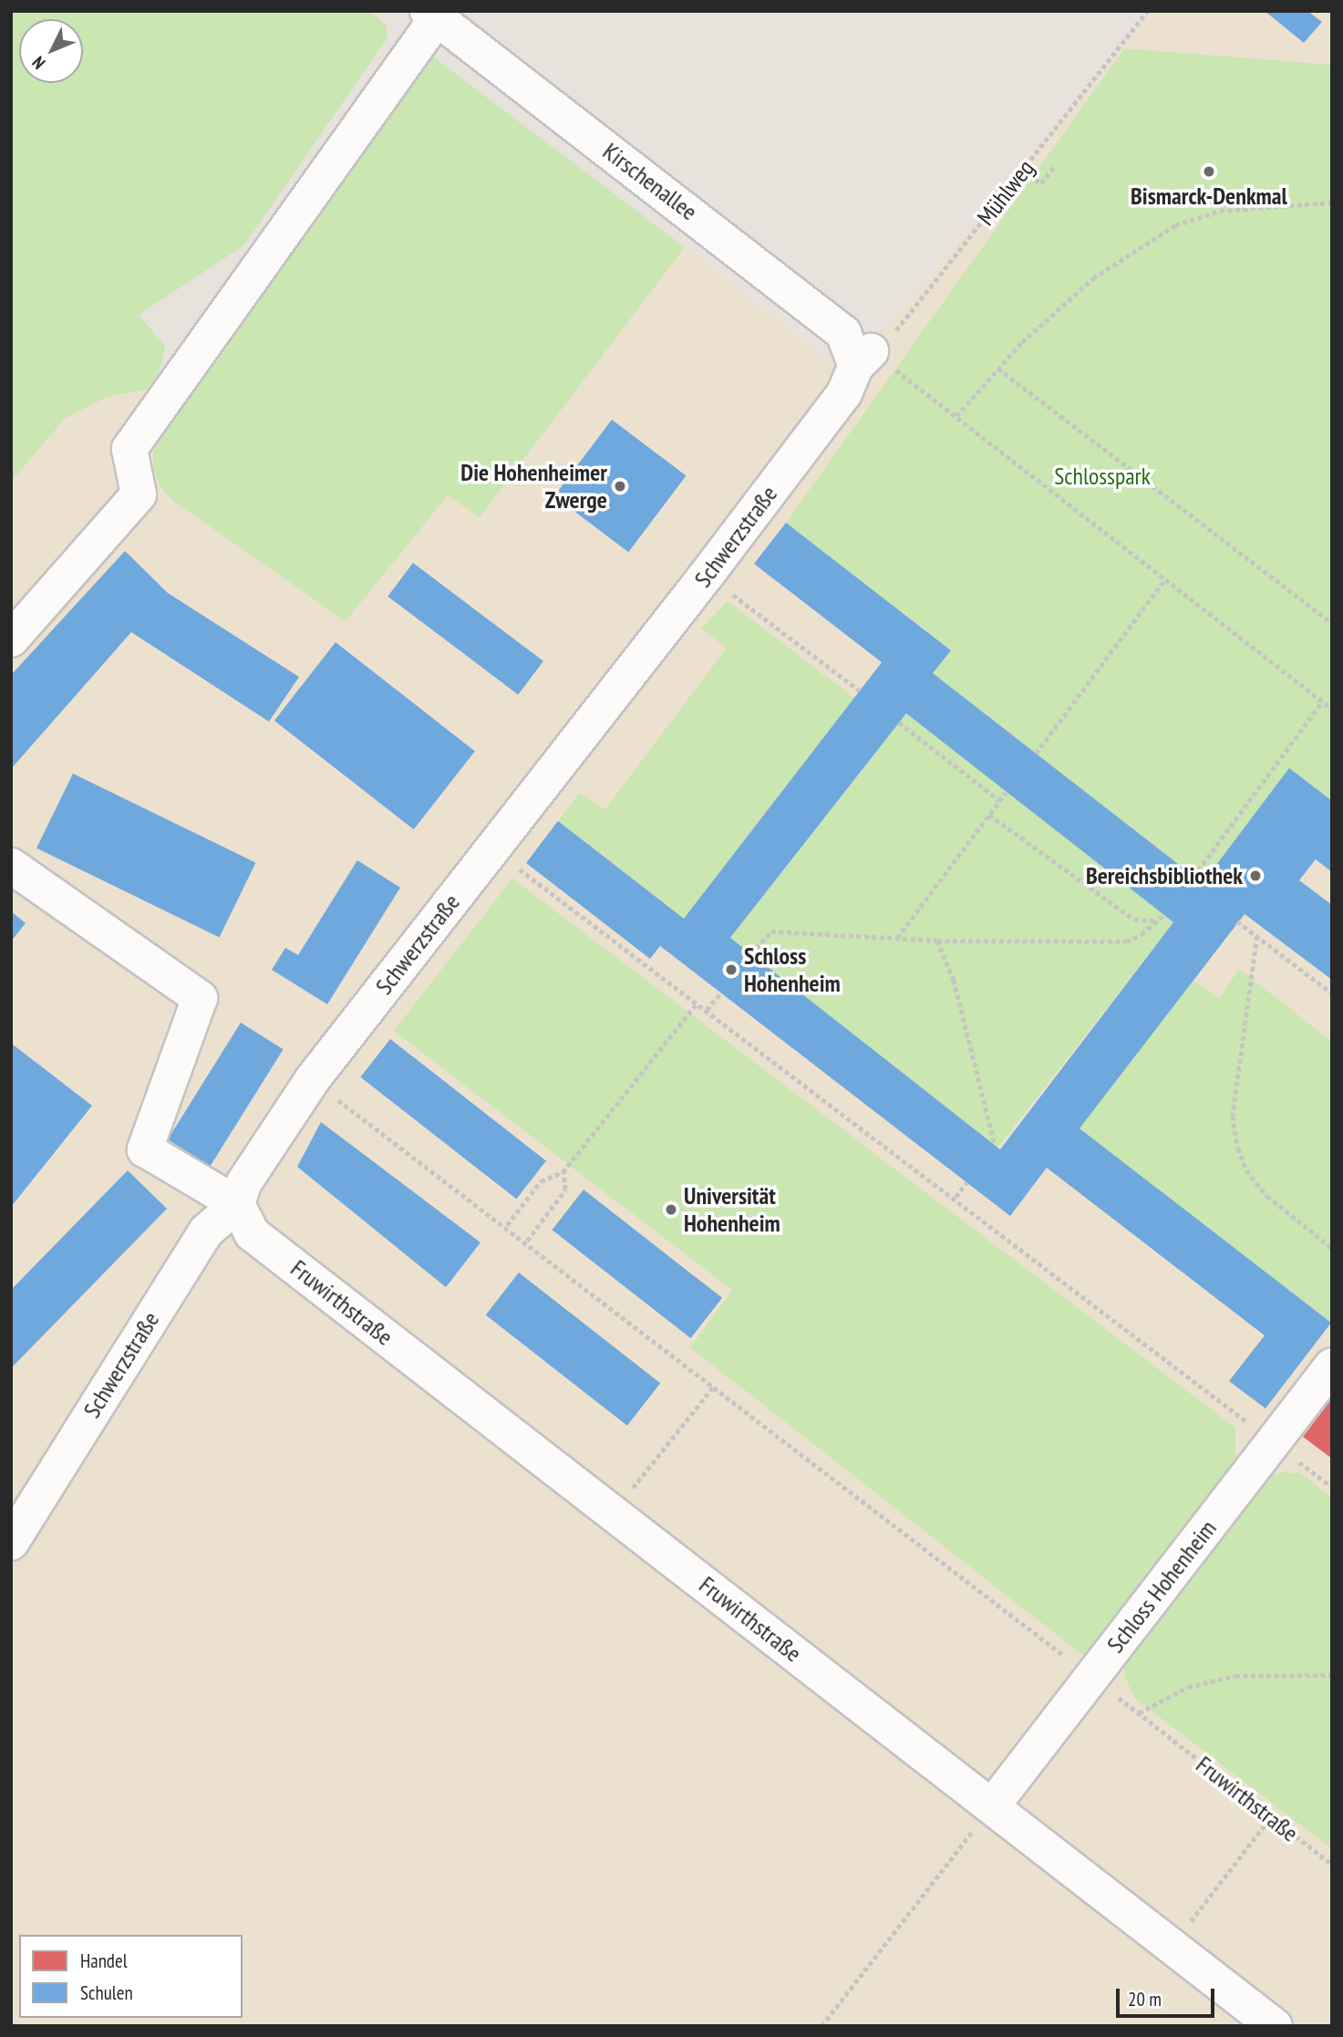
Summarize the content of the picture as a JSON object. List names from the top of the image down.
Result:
{
  "streets": {
    "street": [
      "Kirschenallee",
      "Schwerzstraße",
      "Fruwirthstraße",
      "Schloss Hohenheim"
    ],
    "path": ["Mühlweg"]
  },
  "crossings": [
    ["Kirschenallee", "Mühlweg"],
    ["Kirschenallee", "Schwerzstraße"],
    ["Mühlweg", "Schwerzstraße"],
    ["Schwerzstraße", "Fruwirthstraße"],
    ["Fruwirthstraße", "Schloss Hohenheim"]
  ],
  "parks": ["Schlosspark"],
  "places": [
    "Bismarck-Denkmal",
    "Die Hohenheimer Zwerge",
    "Bereichsbibliothek",
    "Schloss Hohenheim",
    "Universität Hohenheim"
  ],
  "legend": ["Handel", "Schulen"],
  "scale_bar": "20 m",
  "north": "bottom left"
}
